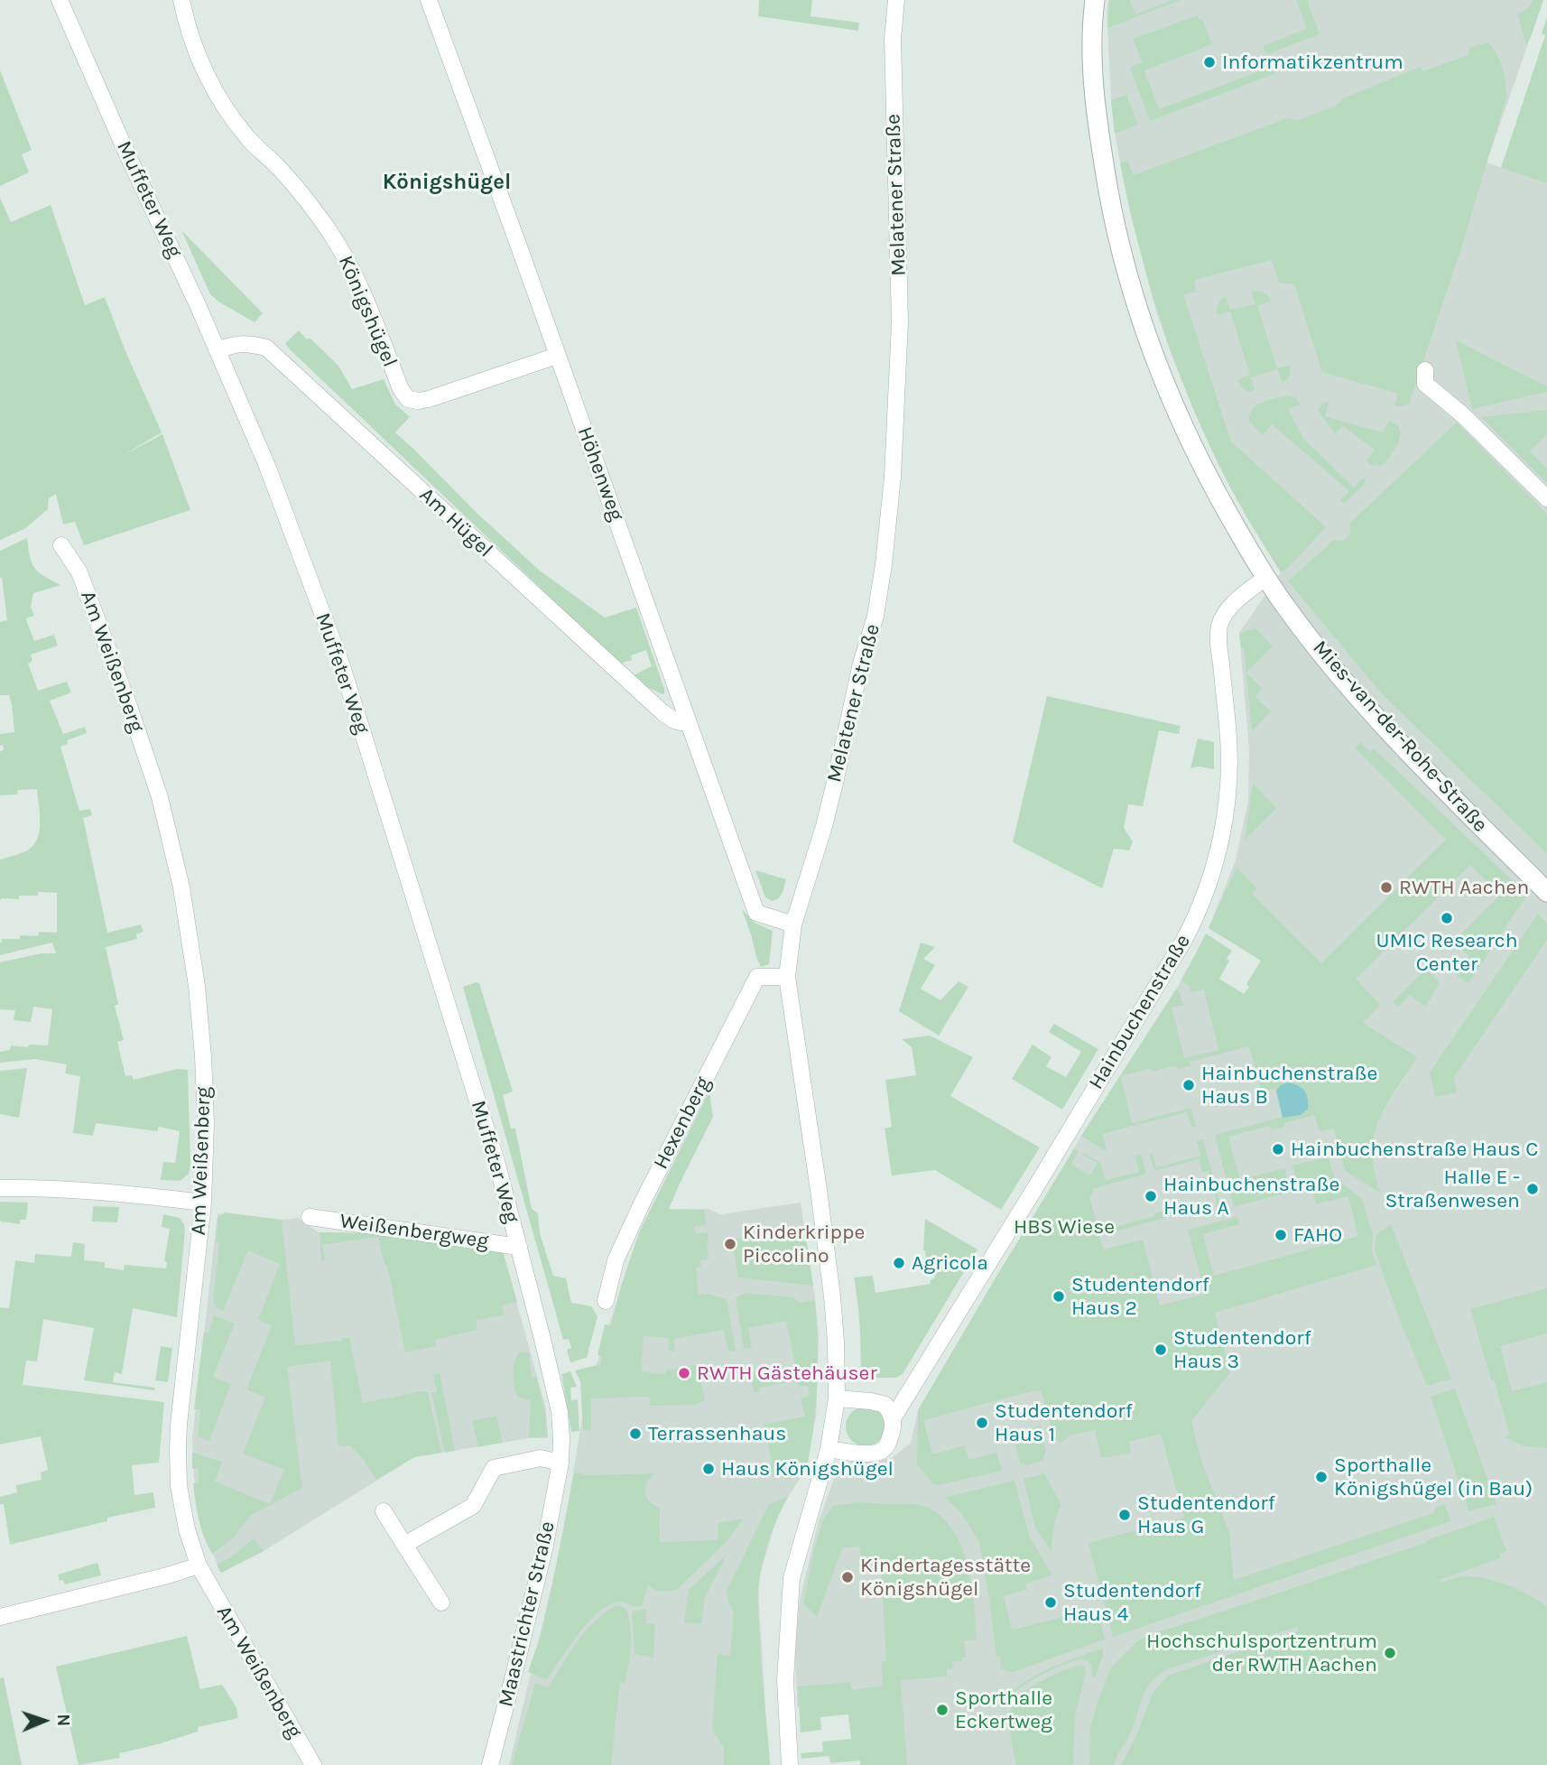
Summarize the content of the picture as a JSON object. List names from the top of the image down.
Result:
{
  "streets": {
    "street": [
      "Melatener Straße",
      "Muffeter Weg",
      "Königshügel",
      "Höhenweg",
      "Am Hügel",
      "Am Weißenberg",
      "Mies-van-der-Rohe-Straße",
      "Hainbuchenstraße",
      "Hexenberg",
      "Weißenbergweg",
      "Maastrichter Straße"
    ]
  },
  "crossings": [
    ["Melatener Straße", "Höhenweg"],
    ["Melatener Straße", "Hainbuchenstraße"],
    ["Melatener Straße", "Hexenberg"],
    ["Muffeter Weg", "Am Hügel"],
    ["Muffeter Weg", "Weißenbergweg"],
    ["Muffeter Weg", "Maastrichter Straße"],
    ["Königshügel", "Höhenweg"],
    ["Höhenweg", "Am Hügel"],
    ["Mies-van-der-Rohe-Straße", "Hainbuchenstraße"]
  ],
  "districts": ["Königshügel"],
  "parks": ["HBS Wiese"],
  "places": [
    "Informatikzentrum",
    "RWTH Aachen",
    "UMIC Research Center",
    "Hainbuchenstraße Haus B",
    "Hainbuchenstraße Haus C",
    "Halle E - Straßenwesen",
    "Hainbuchenstraße Haus A",
    "FAHO",
    "Kinderkrippe Piccolino",
    "Agricola",
    "Studentendorf Haus 2",
    "Studentendorf Haus 3",
    "RWTH Gästehäuser",
    "Studentendorf Haus 1",
    "Terrassenhaus",
    "Haus Königshügel",
    "Sporthalle Königshügel (in Bau)",
    "Studentendorf Haus G",
    "Kindertagesstätte Königshügel",
    "Studentendorf Haus 4",
    "Hochschulsportzentrum der RWTH Aachen",
    "Sporthalle Eckertweg"
  ],
  "north": "right"
}
